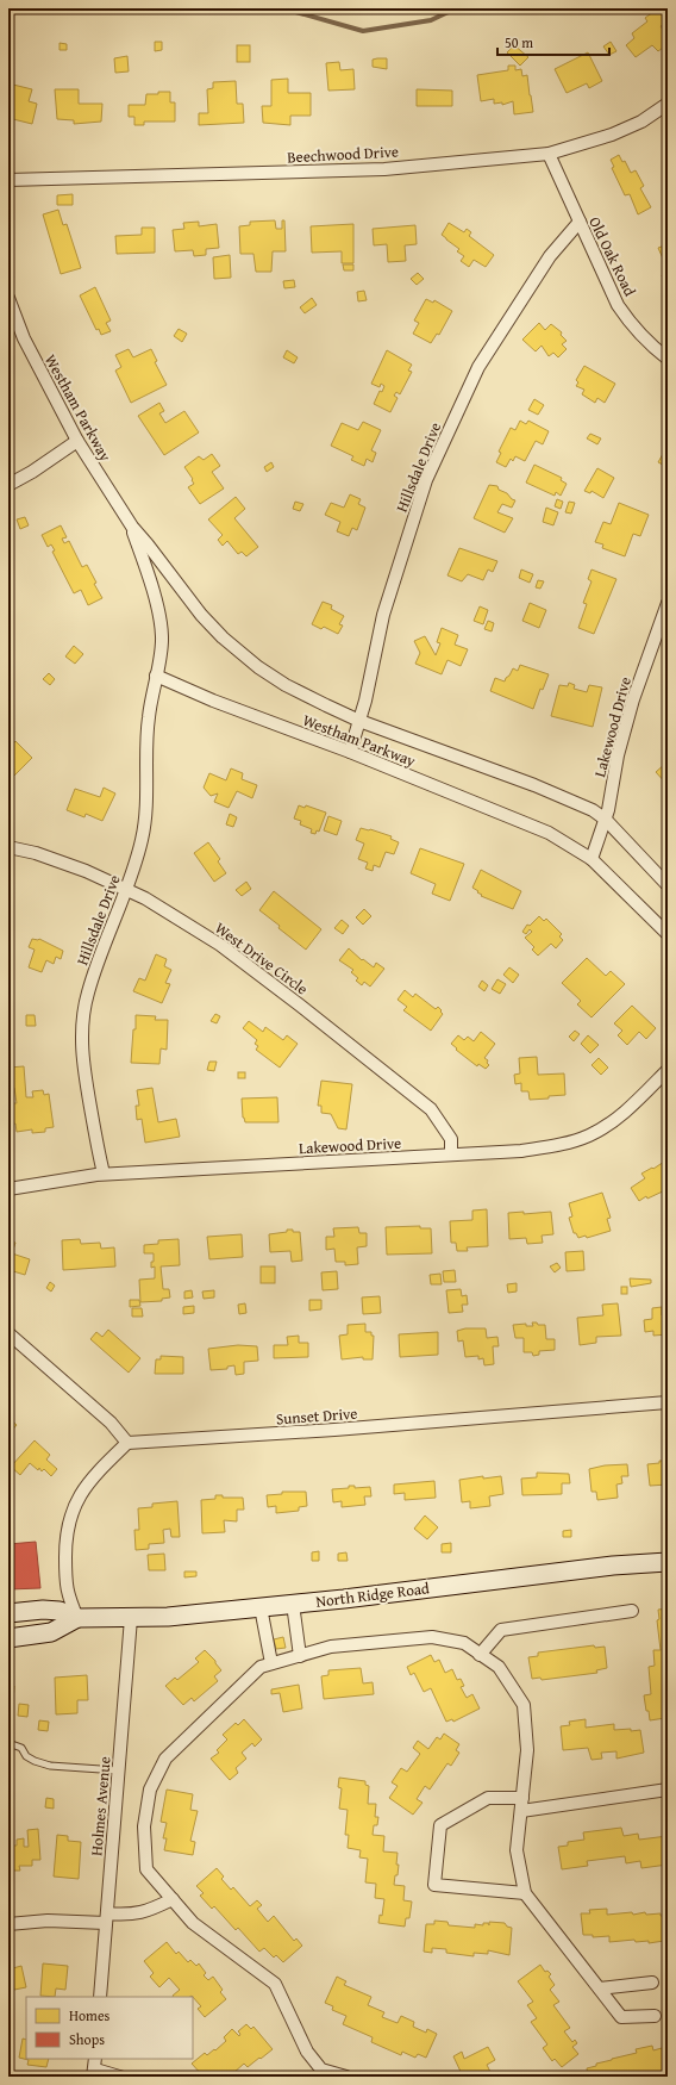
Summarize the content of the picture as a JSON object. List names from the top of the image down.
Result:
{
  "streets": {
    "main road": ["North Ridge Road"],
    "street": [
      "Beechwood Drive",
      "Old Oak Road",
      "Westham Parkway",
      "Hillsdale Drive",
      "Lakewood Drive",
      "West Drive Circle",
      "Sunset Drive",
      "Holmes Avenue"
    ]
  },
  "crossings": [
    ["Beechwood Drive", "Old Oak Road"],
    ["Old Oak Road", "Hillsdale Drive"],
    ["Westham Parkway", "Hillsdale Drive"],
    ["Westham Parkway", "Lakewood Drive"],
    ["Hillsdale Drive", "Lakewood Drive"],
    ["Hillsdale Drive", "West Drive Circle"],
    ["Lakewood Drive", "West Drive Circle"],
    ["North Ridge Road", "Holmes Avenue"]
  ],
  "legend": ["Homes", "Shops"],
  "scale_bar": "50 m"
}
